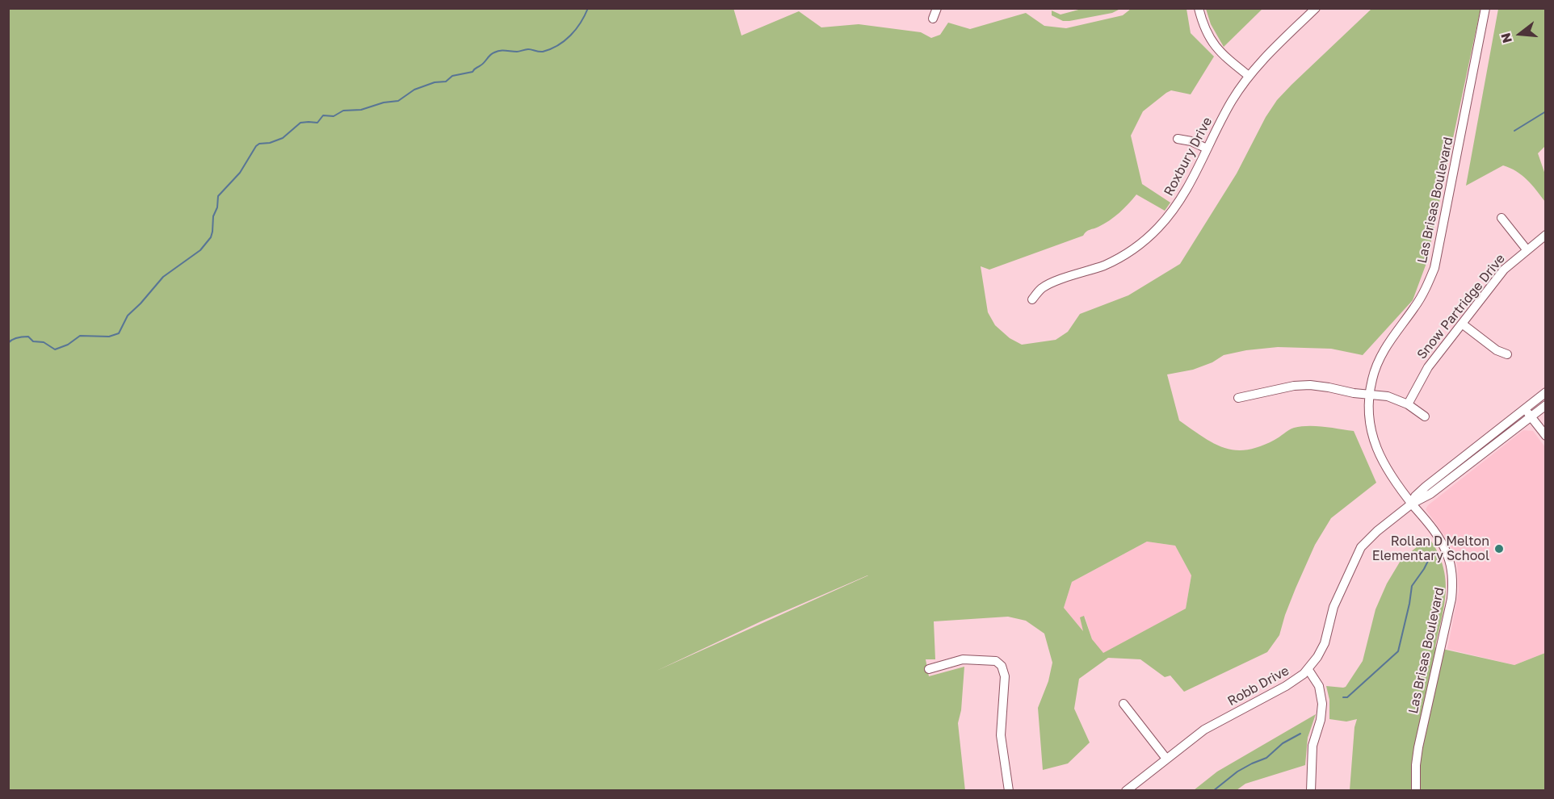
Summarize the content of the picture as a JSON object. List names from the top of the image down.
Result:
{
  "streets": {
    "street": [
      "Roxbury Drive",
      "Las Brisas Boulevard",
      "Snow Partridge Drive",
      "Robb Drive"
    ]
  },
  "crossings": [
    ["Las Brisas Boulevard", "Robb Drive"]
  ],
  "places": ["Rollan D Melton Elementary School"],
  "north": "left"
}
